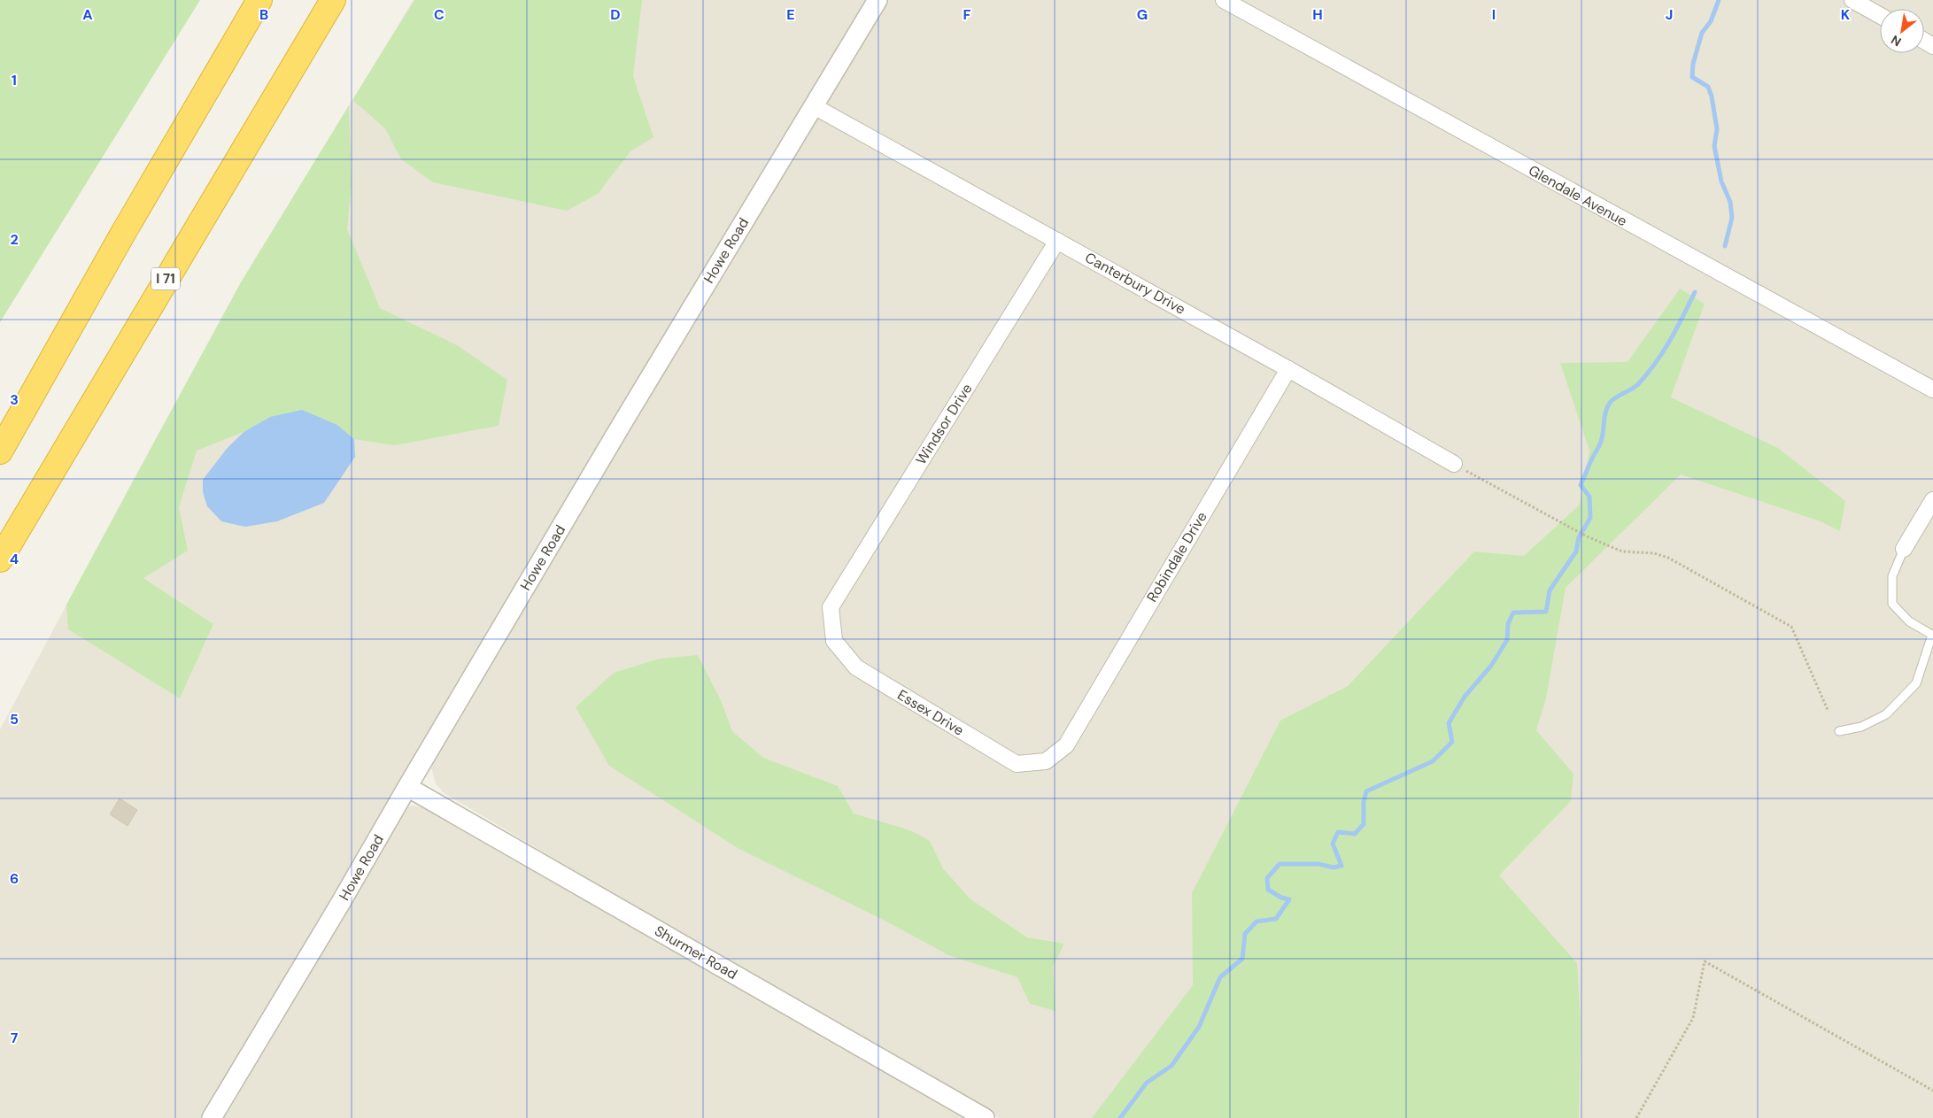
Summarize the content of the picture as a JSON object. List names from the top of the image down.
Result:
{
  "streets": {
    "highway": ["I 71"],
    "street": [
      "Glendale Avenue",
      "Howe Road",
      "Canterbury Drive",
      "Windsor Drive",
      "Robindale Drive",
      "Essex Drive",
      "Shurmer Road"
    ]
  },
  "crossings": [
    ["Howe Road", "Canterbury Drive"],
    ["Howe Road", "Shurmer Road"],
    ["Canterbury Drive", "Windsor Drive"],
    ["Canterbury Drive", "Robindale Drive"],
    ["Windsor Drive", "Essex Drive"],
    ["Robindale Drive", "Essex Drive"]
  ],
  "north": "bottom left",
  "grid": {
    "columns": [
      "A",
      "B",
      "C",
      "D",
      "E",
      "F",
      "G",
      "H",
      "I",
      "J",
      "K"
    ],
    "rows": [
      "1",
      "2",
      "3",
      "4",
      "5",
      "6",
      "7"
    ]
  }
}
